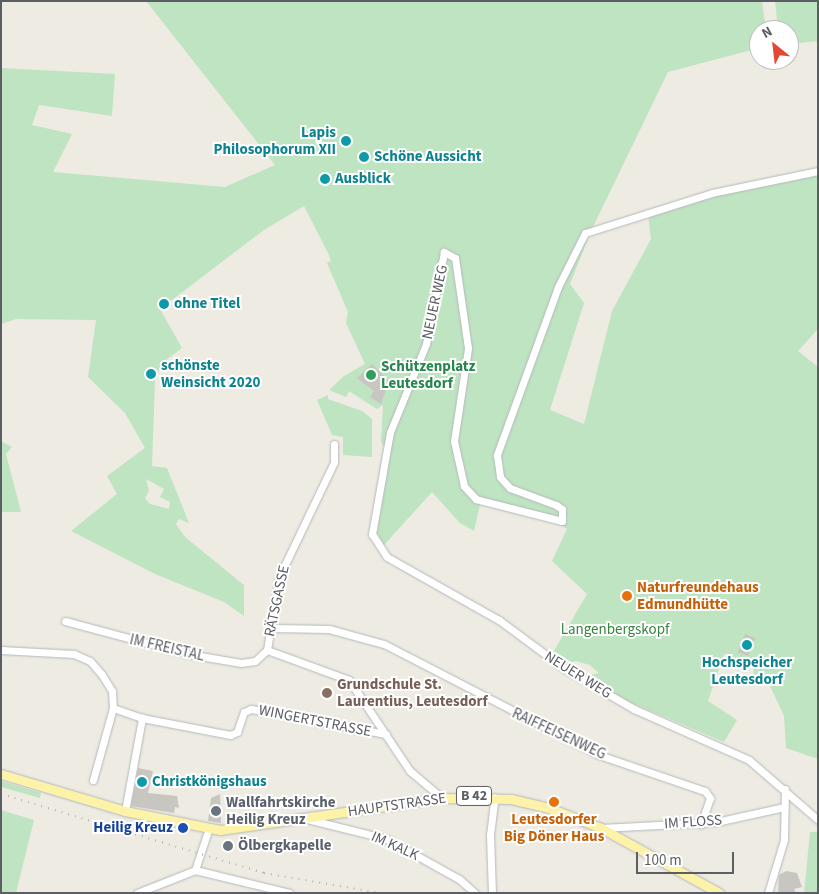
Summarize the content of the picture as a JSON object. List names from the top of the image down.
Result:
{
  "streets": {
    "main road": ["B 42", "HAUPTSTRASSE"],
    "street": [
      "NEUER WEG",
      "RÄTSGASSE",
      "IM FREISTAL",
      "WINGERTSTRASSE",
      "RAIFFEISENWEG",
      "IM FLOSS",
      "IM KALK"
    ]
  },
  "crossings": [
    ["RÄTSGASSE", "IM FREISTAL"],
    ["RÄTSGASSE", "WINGERTSTRASSE"],
    ["RÄTSGASSE", "RAIFFEISENWEG"],
    ["RÄTSGASSE", "HAUPTSTRASSE"],
    ["RAIFFEISENWEG", "IM FLOSS"],
    ["HAUPTSTRASSE", "IM FLOSS"],
    ["HAUPTSTRASSE", "IM KALK"]
  ],
  "parks": ["Langenbergskopf"],
  "places": [
    "Lapis Philosophorum XII",
    "Schöne Aussicht",
    "Ausblick",
    "ohne Titel",
    "schönste Weinsicht 2020",
    "Schützenplatz Leutesdorf",
    "Naturfreundehaus Edmundhütte",
    "Hochspeicher Leutesdorf",
    "Grundschule St. Laurentius, Leutesdorf",
    "Christkönigshaus",
    "Leutesdorfer Big Döner Haus",
    "Wallfahrtskirche Heilig Kreuz",
    "Heilig Kreuz",
    "Ölbergkapelle"
  ],
  "scale_bar": "100 m",
  "north": "top left"
}
